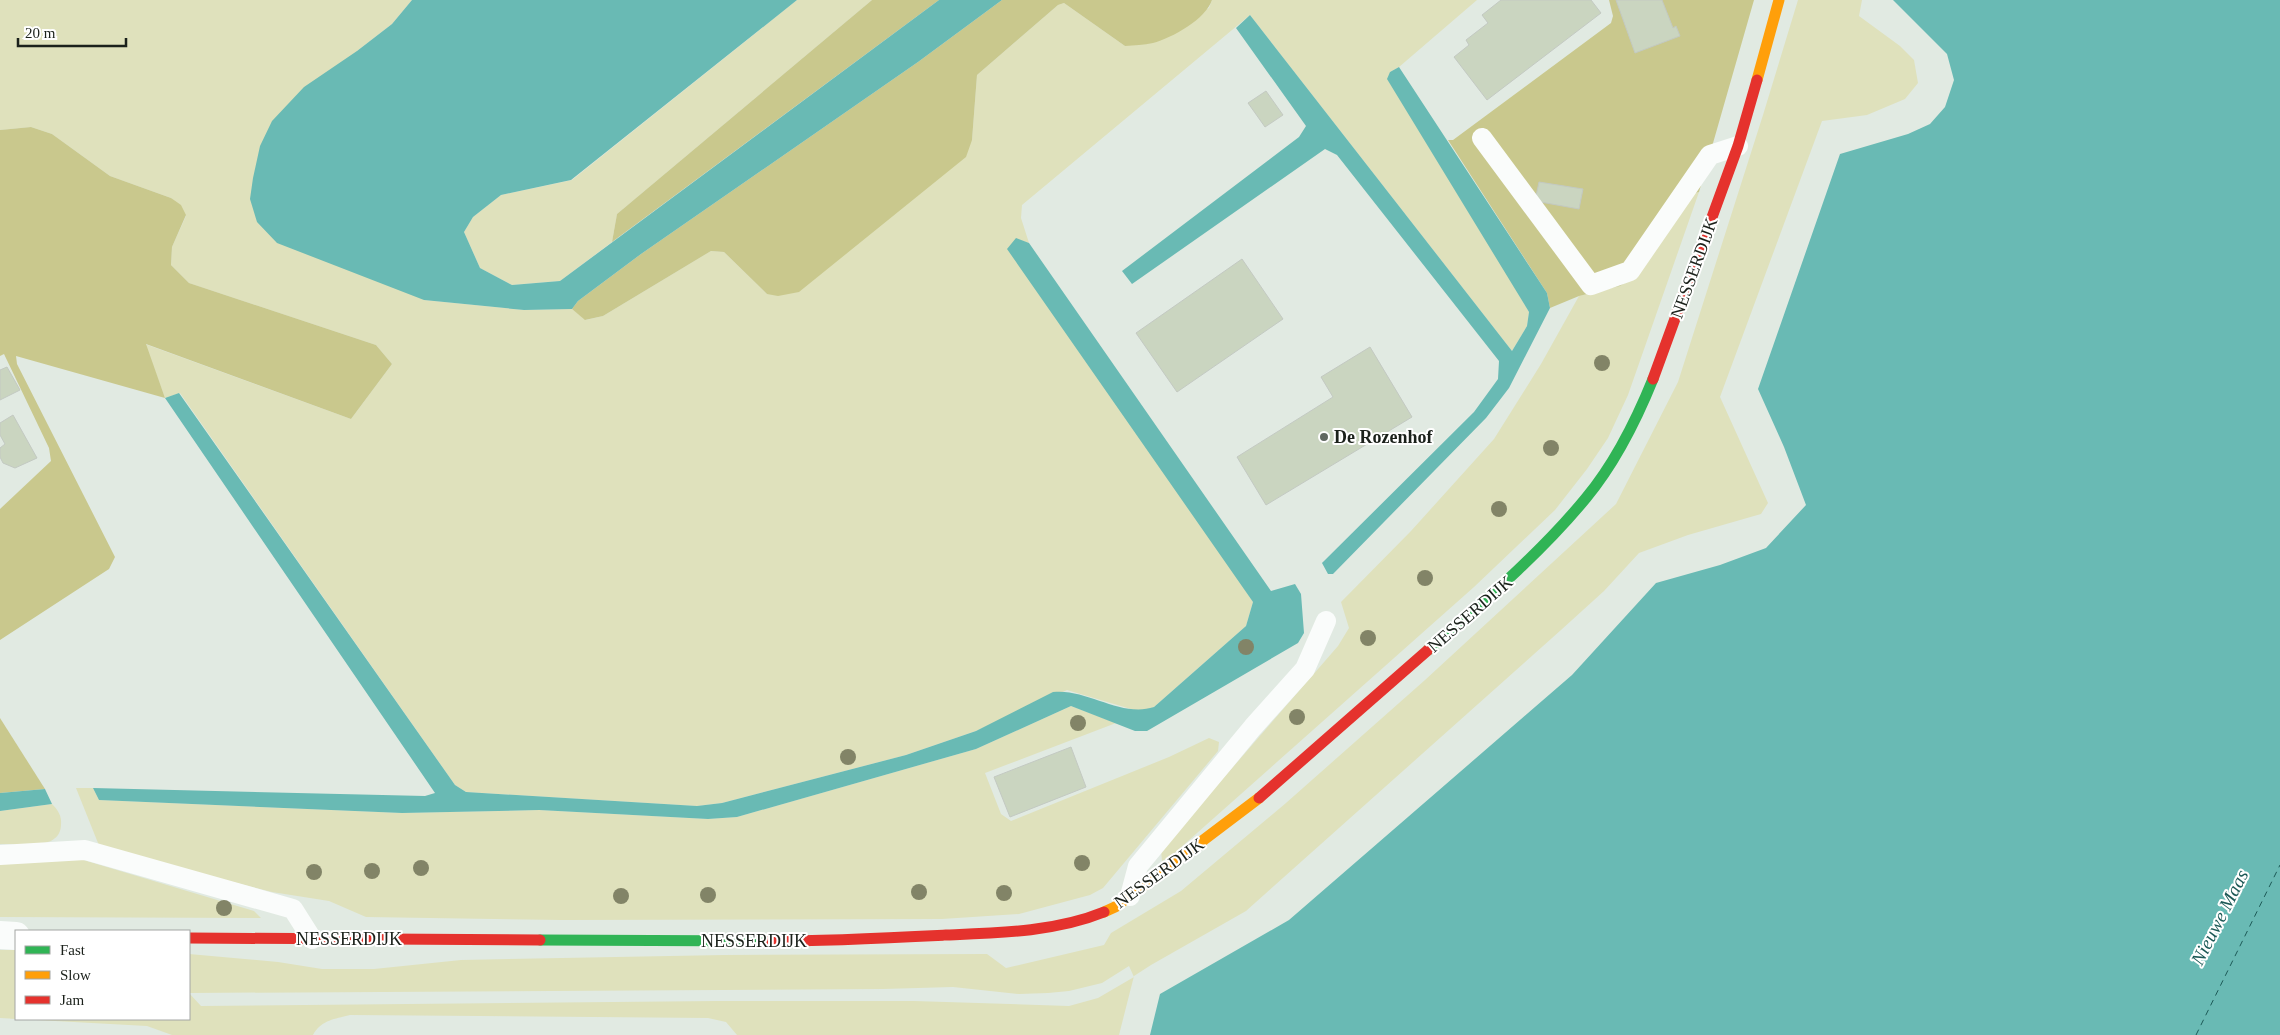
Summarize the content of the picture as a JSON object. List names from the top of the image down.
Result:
{
  "streets": {
    "street": ["NESSERDIJK"]
  },
  "water": ["Nieuwe Maas"],
  "places": ["De Rozenhof"],
  "legend": ["Fast", "Slow", "Jam"],
  "scale_bar": "20 m"
}
